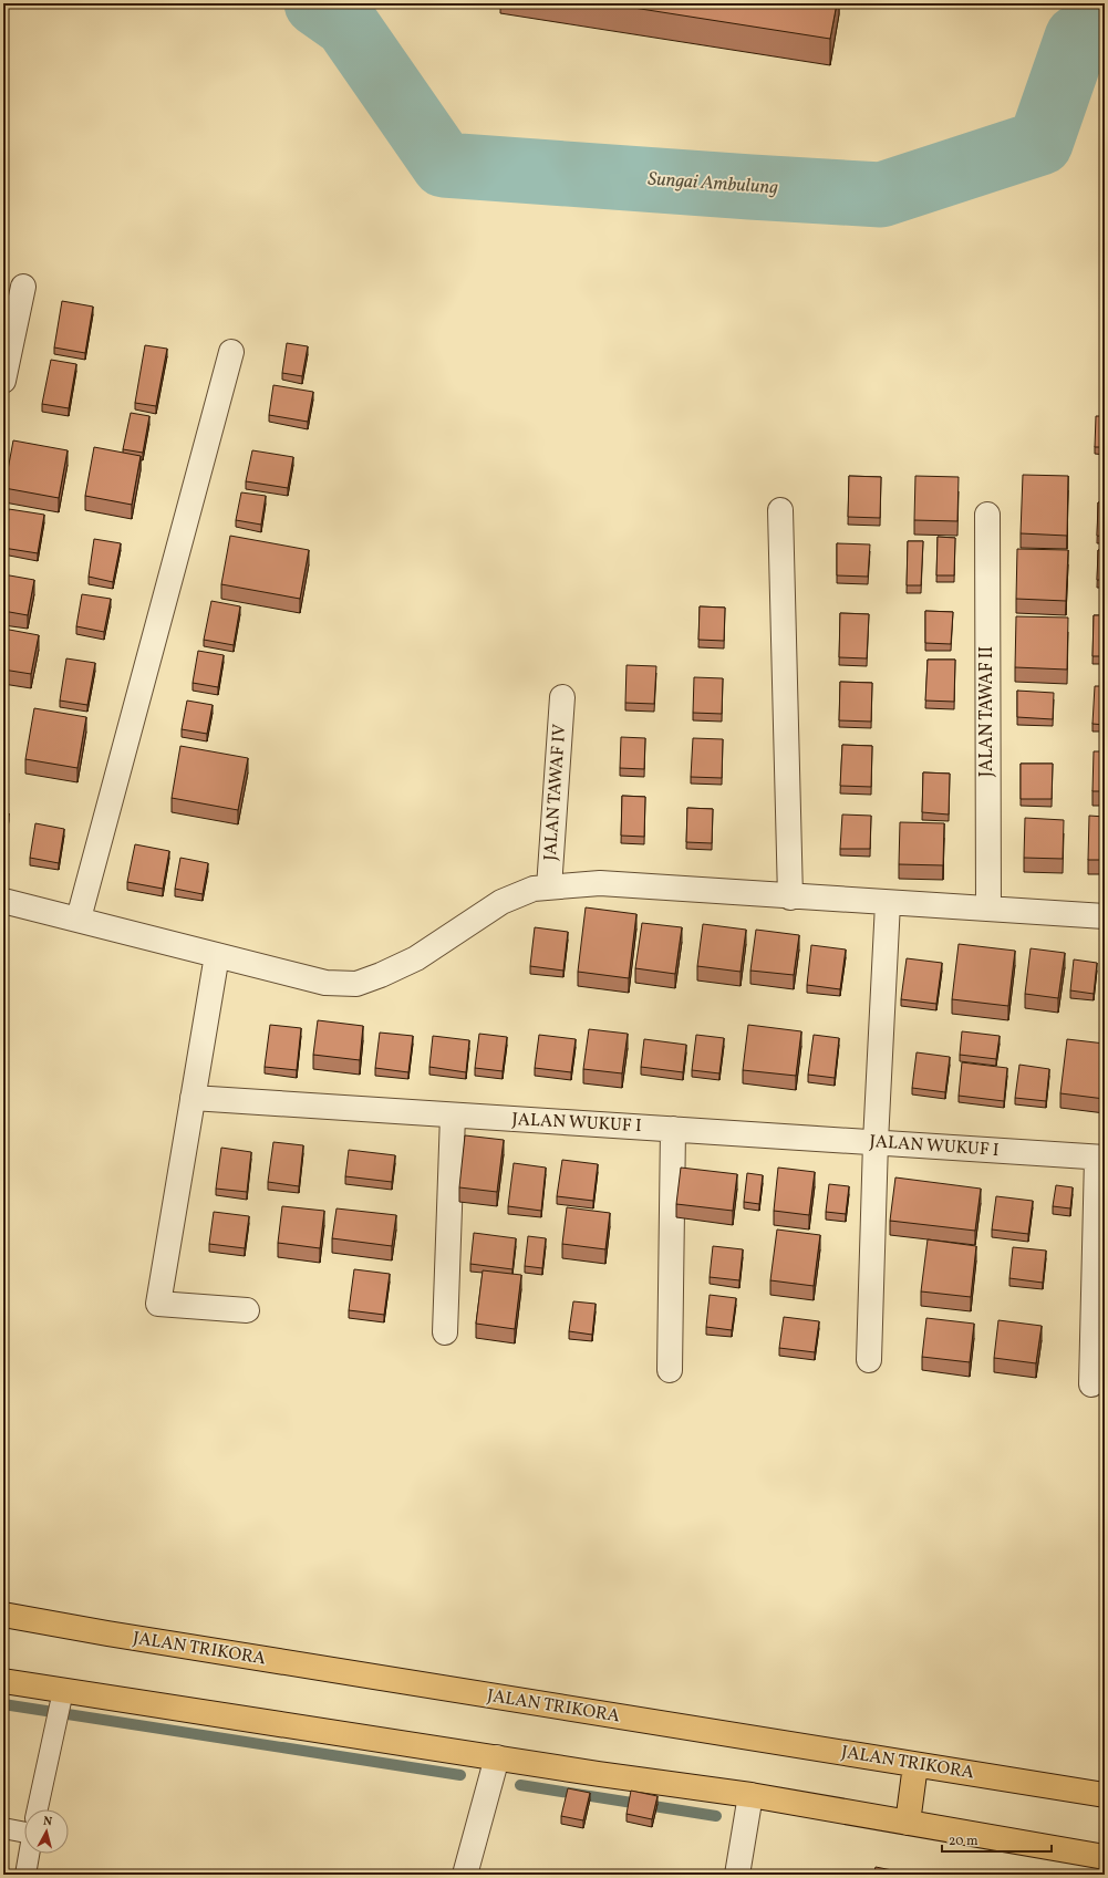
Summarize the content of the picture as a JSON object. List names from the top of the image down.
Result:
{
  "streets": {
    "main road": ["JALAN TRIKORA"],
    "street": ["JALAN TAWAF II", "JALAN TAWAF IV", "JALAN WUKUF I"]
  },
  "water": ["Sungai Ambulung"],
  "scale_bar": "20 m",
  "north": "top"
}
